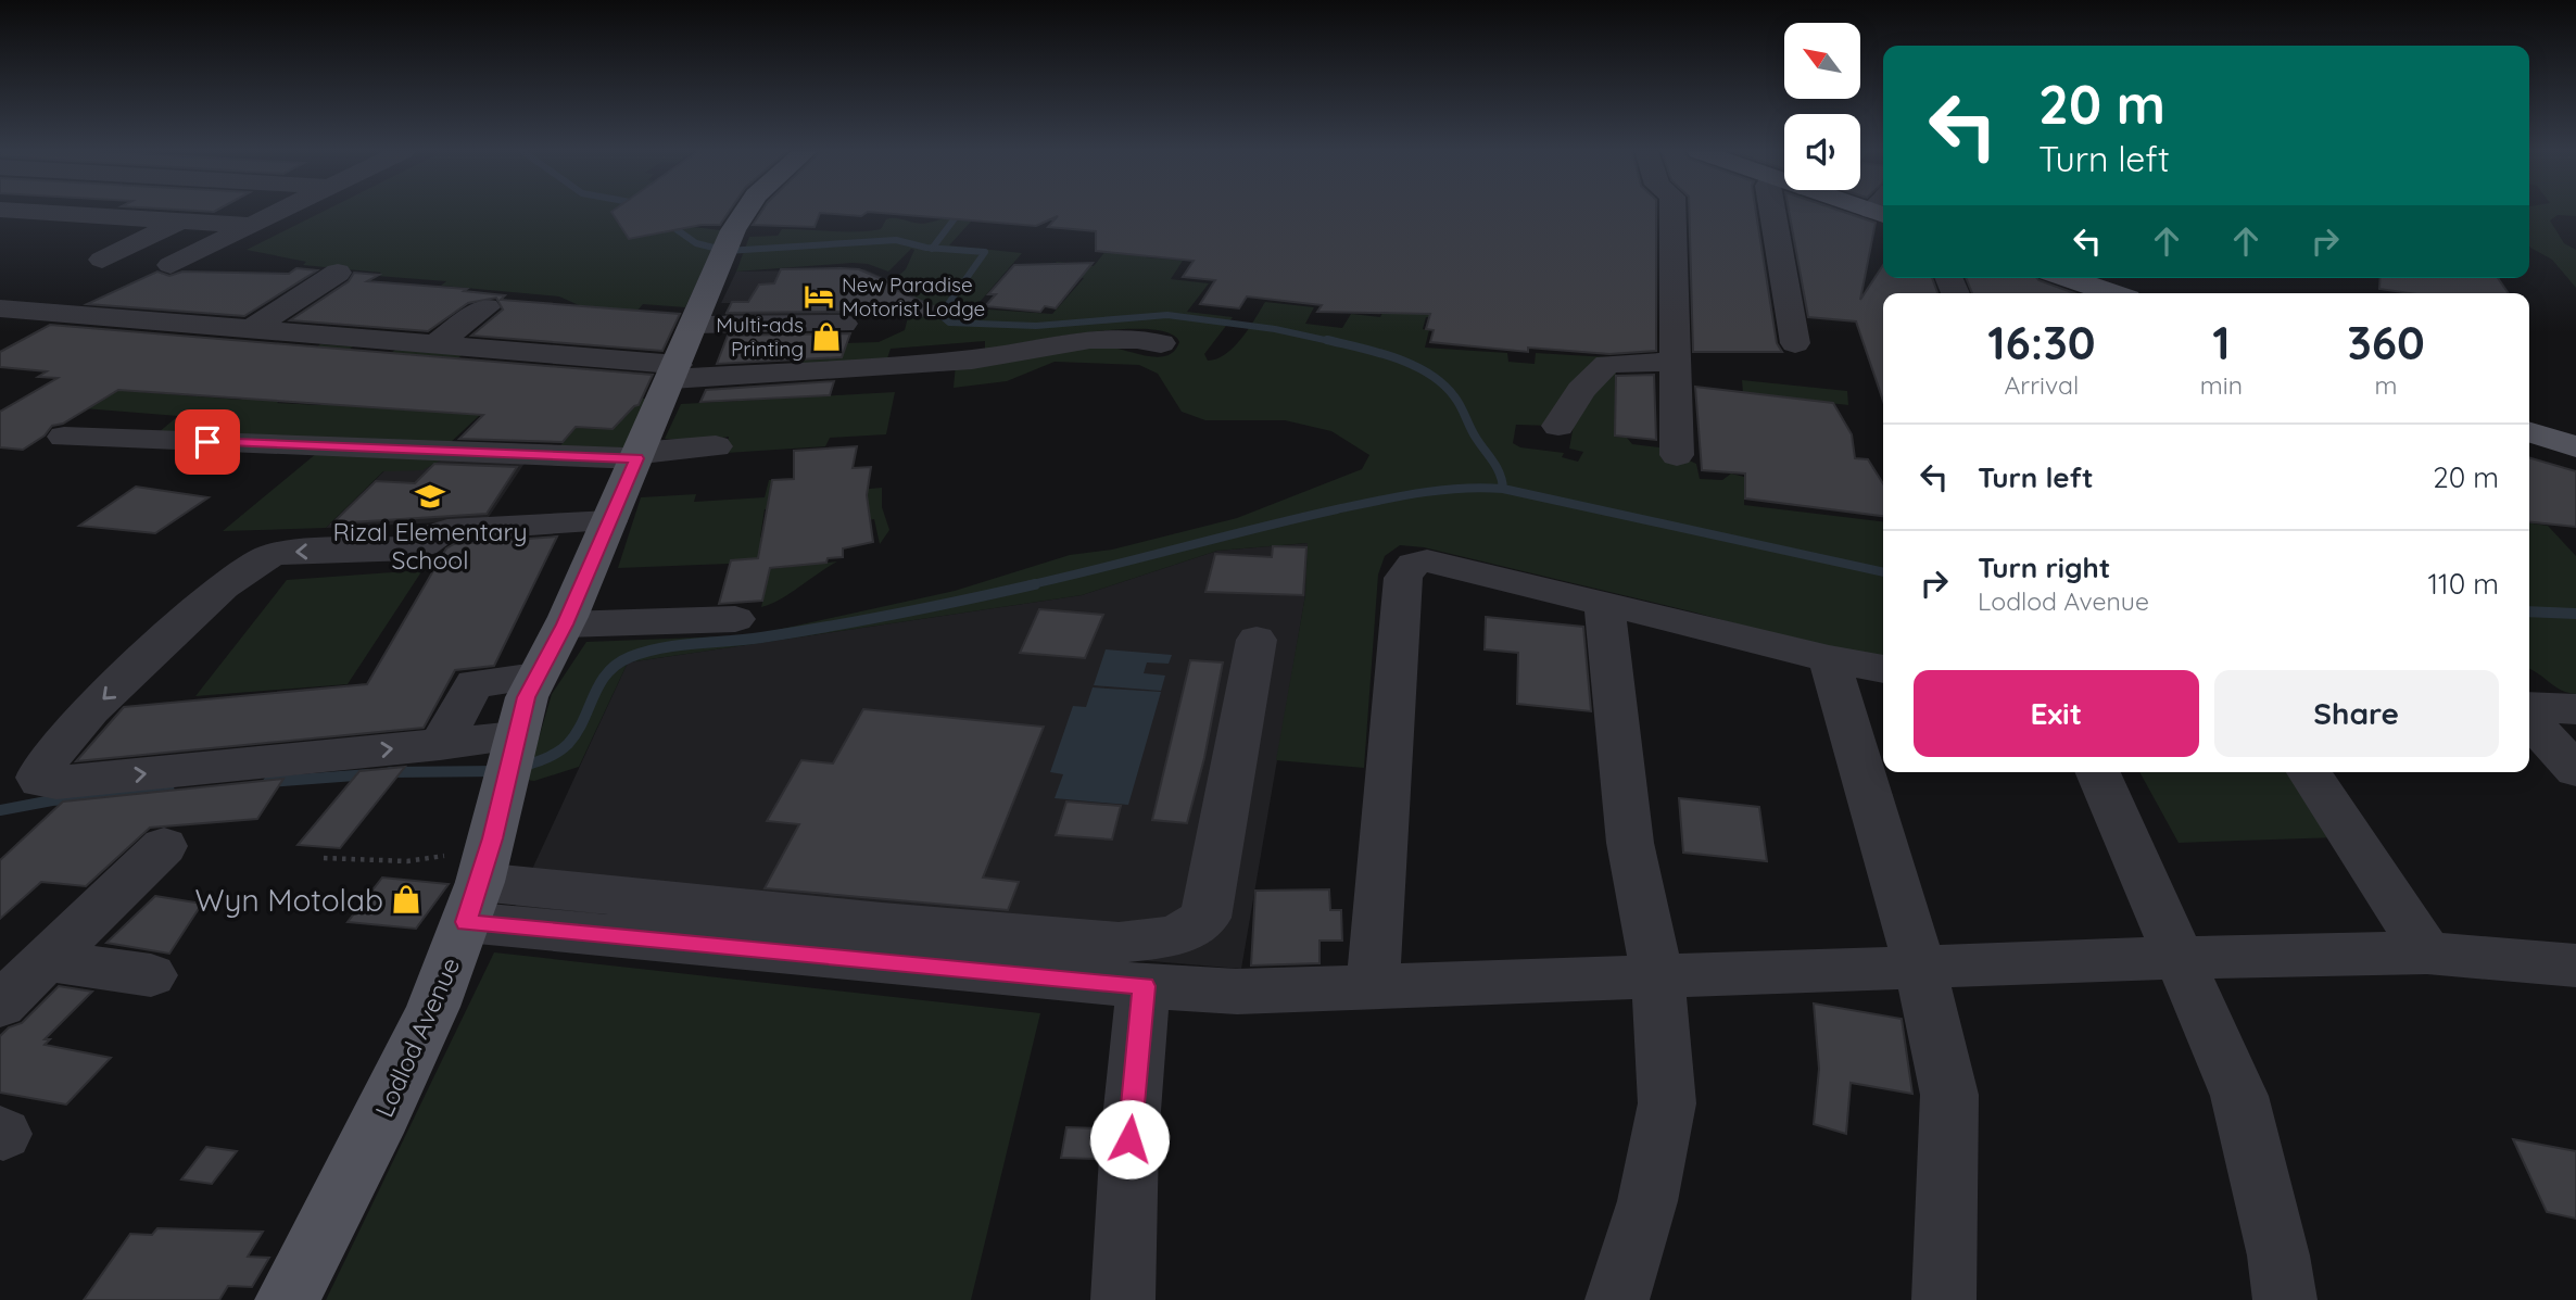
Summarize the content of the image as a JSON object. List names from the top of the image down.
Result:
{
  "streets": {
    "main road": ["Lodlod Avenue"]
  },
  "places": {
    "hotel": ["New Paradise Motorist Lodge"],
    "shop": ["Multi-ads Printing", "Wyn Motolab"],
    "school or university": ["Rizal Elementary School"]
  },
  "north": "top left",
  "page": {
    "turn": ["20 m", "Turn left"],
    "eta": [
      "16:30",
      "Arrival",
      "1",
      "min",
      "360",
      "m"
    ],
    "list": [
      {
        "name": "Turn left",
        "value": "20 m"
      },
      {
        "name": "Turn right",
        "note": "Lodlod Avenue",
        "value": "110 m"
      }
    ],
    "buttons": ["Exit", "Share"]
  }
}
